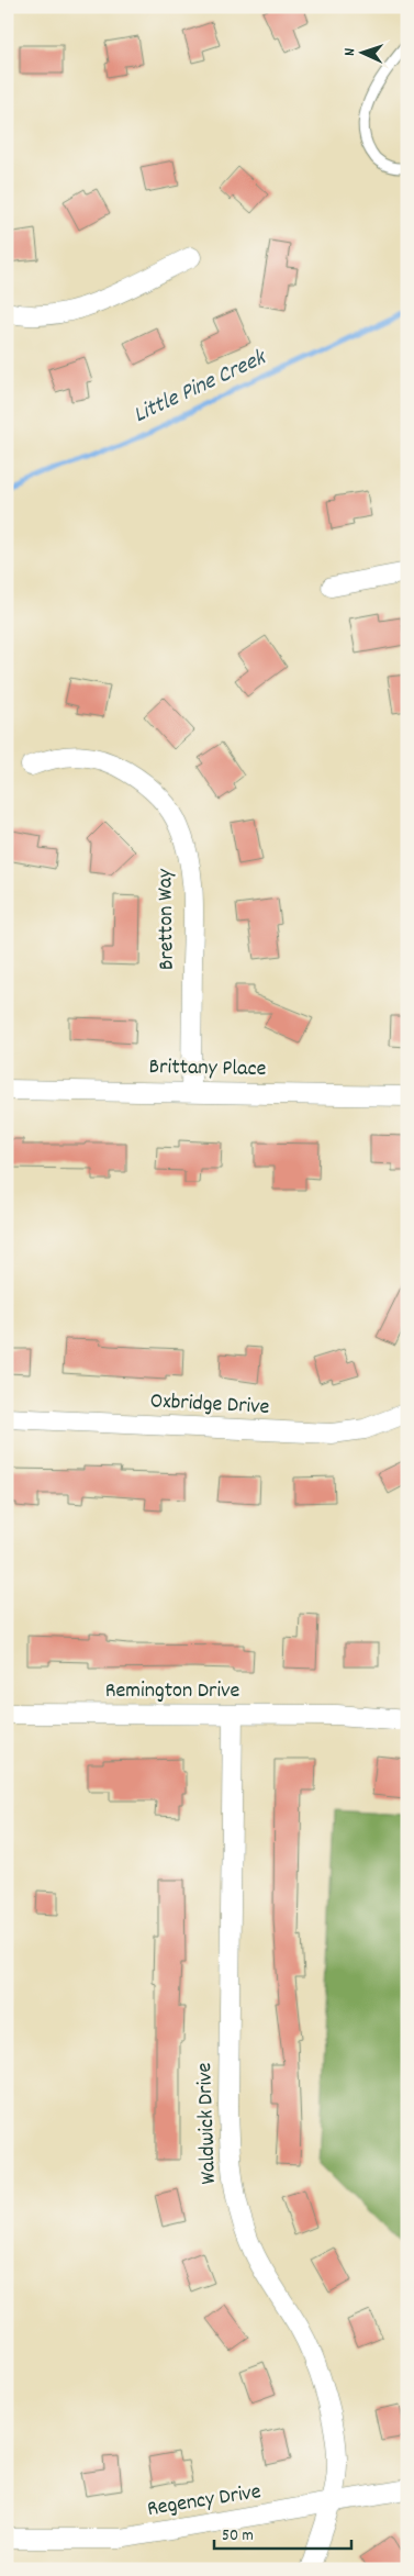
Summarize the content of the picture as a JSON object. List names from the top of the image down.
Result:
{
  "streets": {
    "street": [
      "Bretton Way",
      "Brittany Place",
      "Oxbridge Drive",
      "Remington Drive",
      "Waldwick Drive",
      "Regency Drive"
    ]
  },
  "crossings": [
    ["Bretton Way", "Brittany Place"],
    ["Remington Drive", "Waldwick Drive"],
    ["Waldwick Drive", "Regency Drive"]
  ],
  "water": ["Little Pine Creek"],
  "scale_bar": "50 m",
  "north": "left"
}
